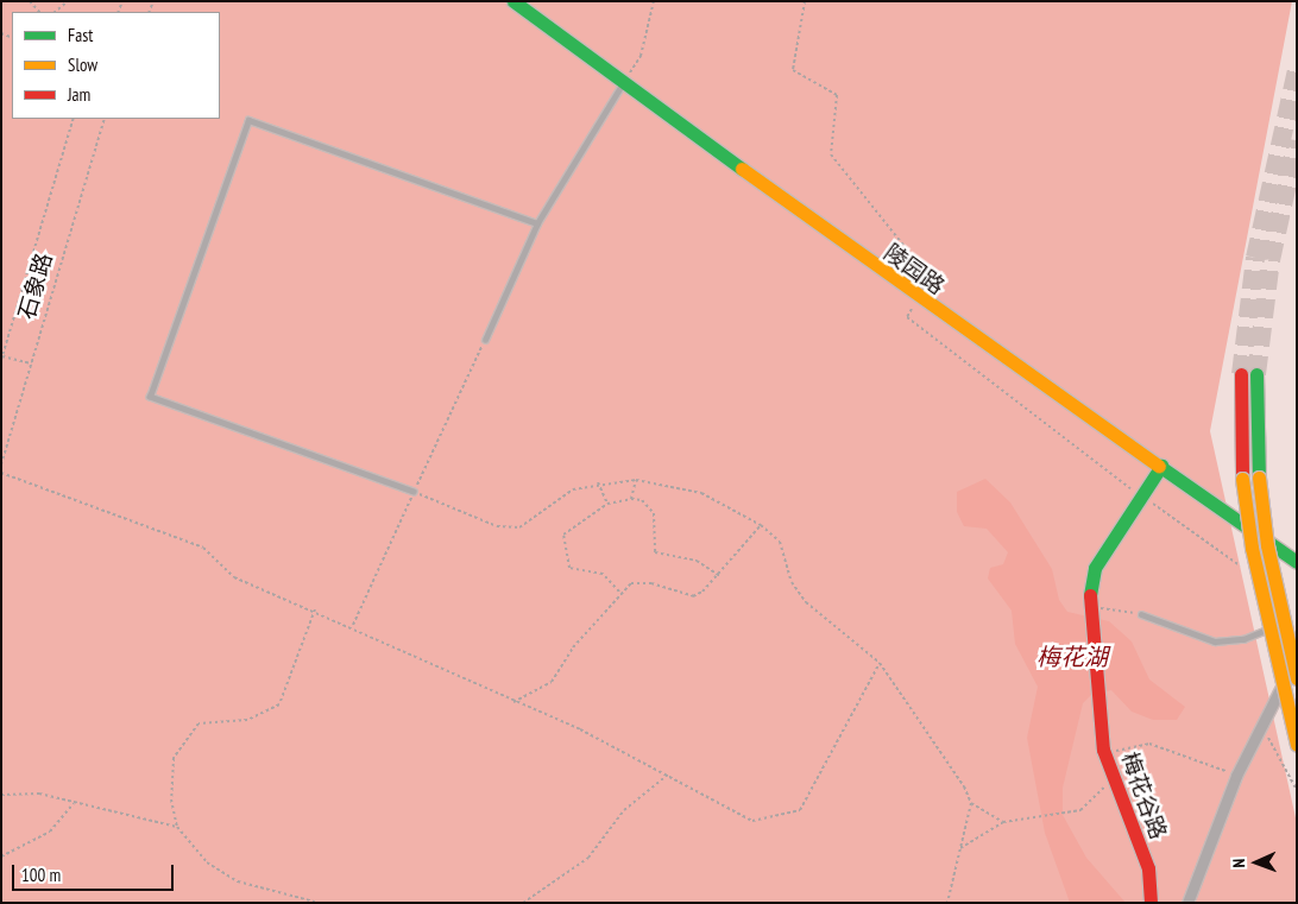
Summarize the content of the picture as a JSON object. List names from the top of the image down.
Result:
{
  "streets": {
    "main road": ["陵园路", "梅花谷路"],
    "path": ["石象路"]
  },
  "crossings": [
    ["陵园路", "梅花谷路"]
  ],
  "water": ["梅花湖"],
  "legend": ["Fast", "Slow", "Jam"],
  "scale_bar": "100 m",
  "north": "left"
}
